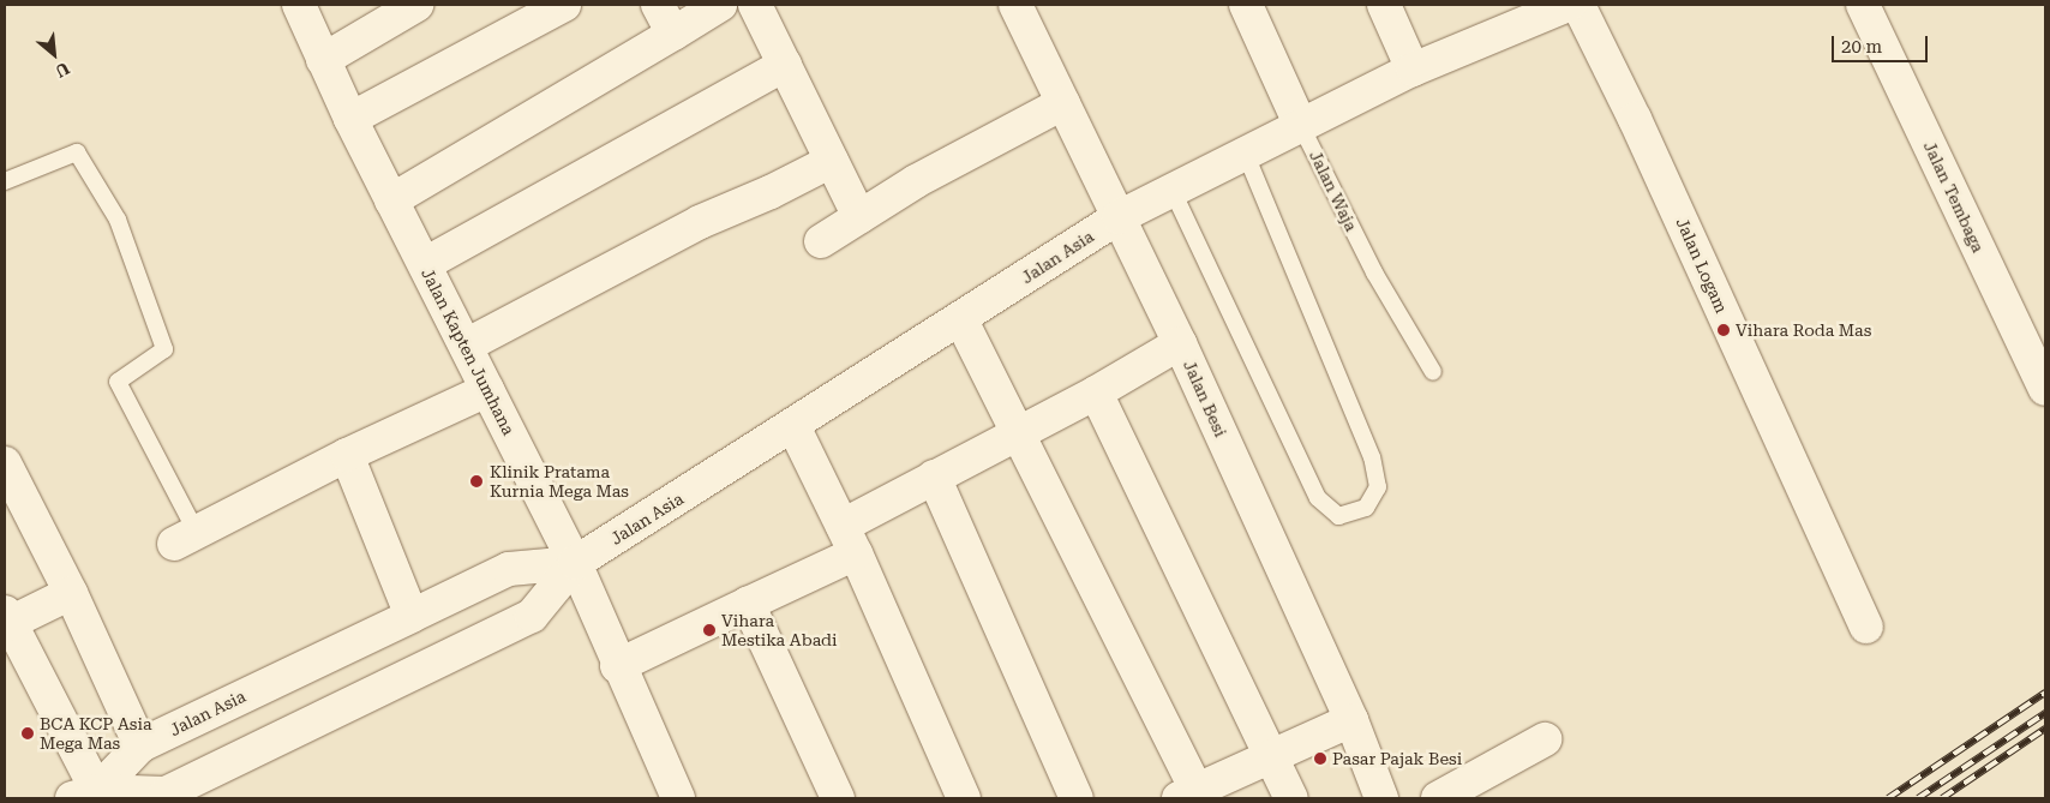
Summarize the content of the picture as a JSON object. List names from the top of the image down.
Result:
{
  "streets": {
    "street": [
      "Jalan Waja",
      "Jalan Tembaga",
      "Jalan Asia",
      "Jalan Logam",
      "Jalan Kapten Jumhana",
      "Jalan Besi"
    ]
  },
  "crossings": [
    ["Jalan Waja", "Jalan Asia"],
    ["Jalan Asia", "Jalan Kapten Jumhana"],
    ["Jalan Asia", "Jalan Besi"]
  ],
  "places": [
    "Vihara Roda Mas",
    "Klinik Pratama Kurnia Mega Mas",
    "Vihara Mestika Abadi",
    "BCA KCP Asia Mega Mas",
    "Pasar Pajak Besi"
  ],
  "scale_bar": "20 m",
  "north": "bottom right"
}
